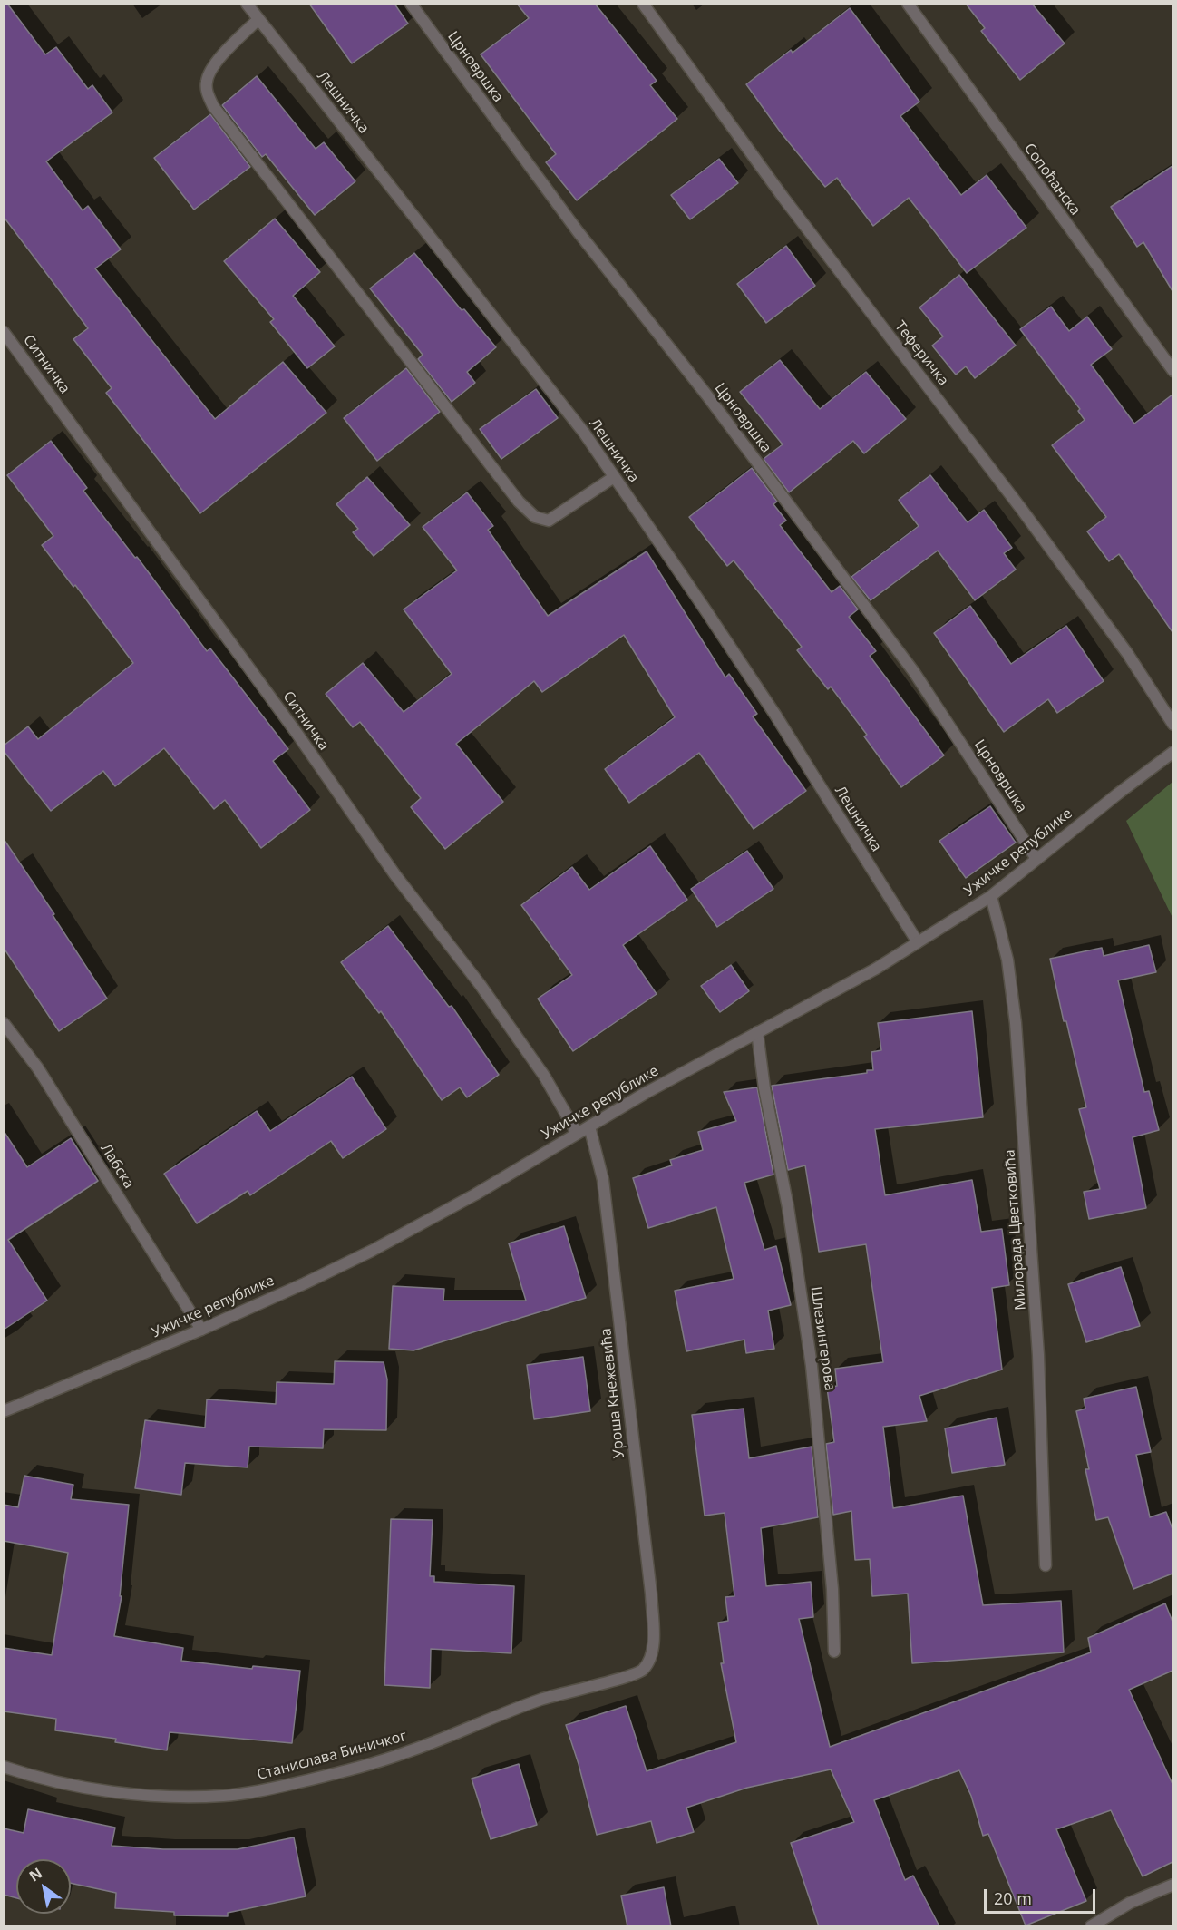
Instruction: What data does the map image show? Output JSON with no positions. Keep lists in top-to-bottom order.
{
  "streets": {
    "street": [
      "Црновршка",
      "Лешничка",
      "Сопоћанска",
      "Теферичка",
      "Ситничка",
      "Ужичке републике",
      "Лабска",
      "Милорада Цветковића",
      "Шлезингерова",
      "Уроша Кнежевића",
      "Станислава Биничког"
    ]
  },
  "crossings": [
    ["Црновршка", "Ужичке републике"],
    ["Лешничка", "Ужичке републике"],
    ["Ситничка", "Ужичке републике"],
    ["Ужичке републике", "Лабска"],
    ["Ужичке републике", "Милорада Цветковића"],
    ["Ужичке републике", "Шлезингерова"],
    ["Ужичке републике", "Уроша Кнежевића"],
    ["Уроша Кнежевића", "Станислава Биничког"]
  ],
  "scale_bar": "20 m",
  "north": "top left"
}
